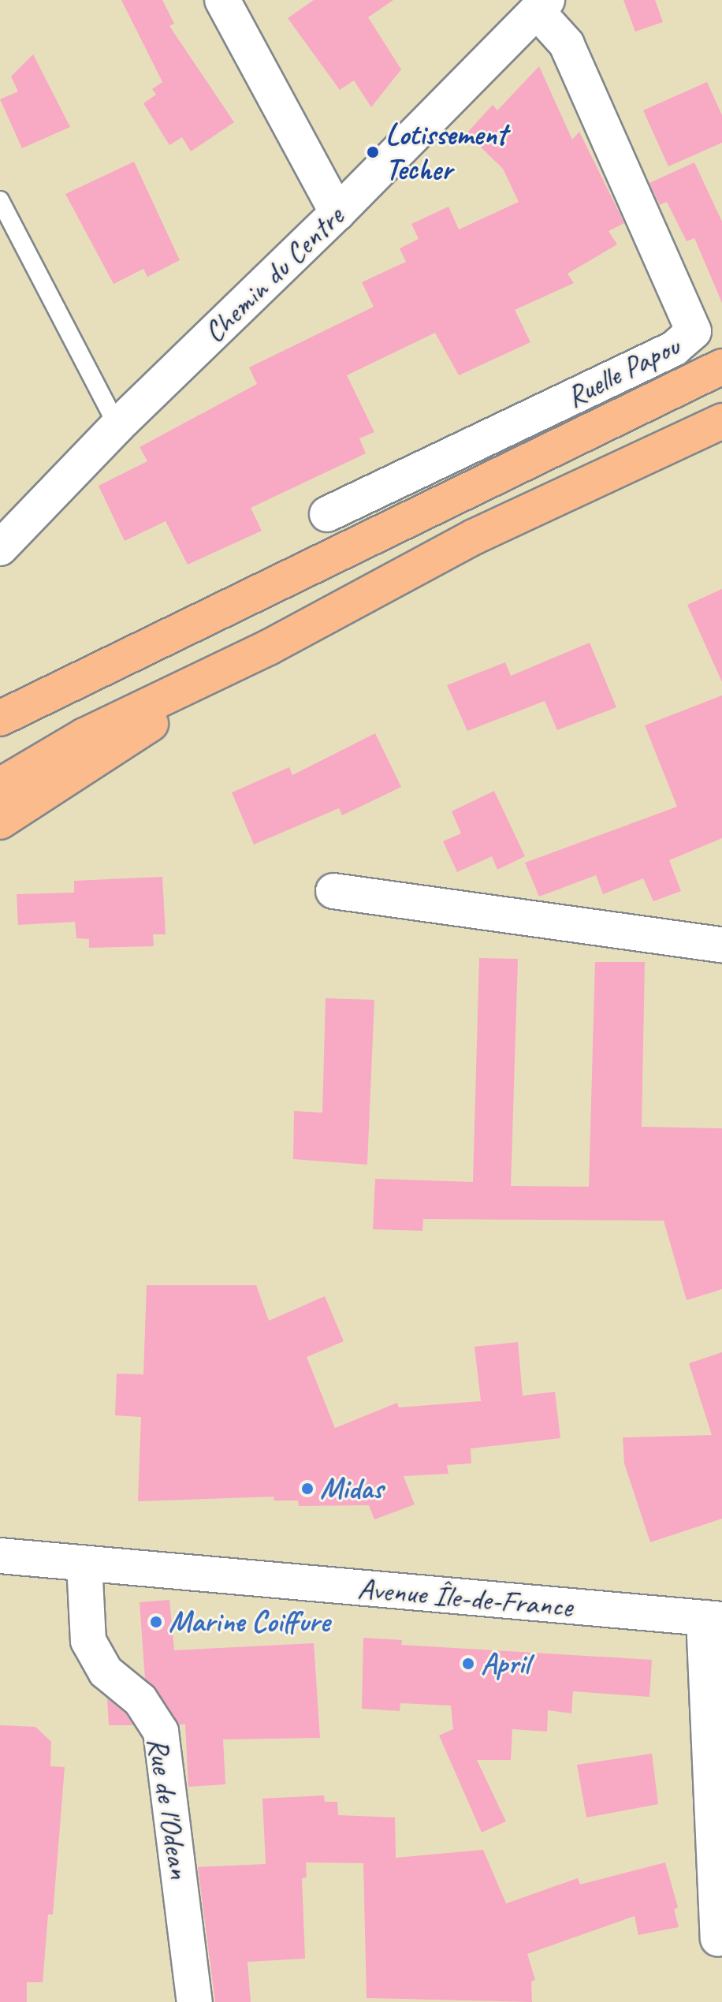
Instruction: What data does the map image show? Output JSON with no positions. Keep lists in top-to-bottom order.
{
  "streets": {
    "street": [
      "Chemin du Centre",
      "Ruelle Papou",
      "Avenue Île-de-France",
      "Rue de l'Odean"
    ]
  },
  "crossings": [
    ["Chemin du Centre", "Ruelle Papou"],
    ["Avenue Île-de-France", "Rue de l'Odean"]
  ],
  "places": [
    "Lotissement Techer",
    "Midas",
    "Marine Coiffure",
    "April"
  ]
}
